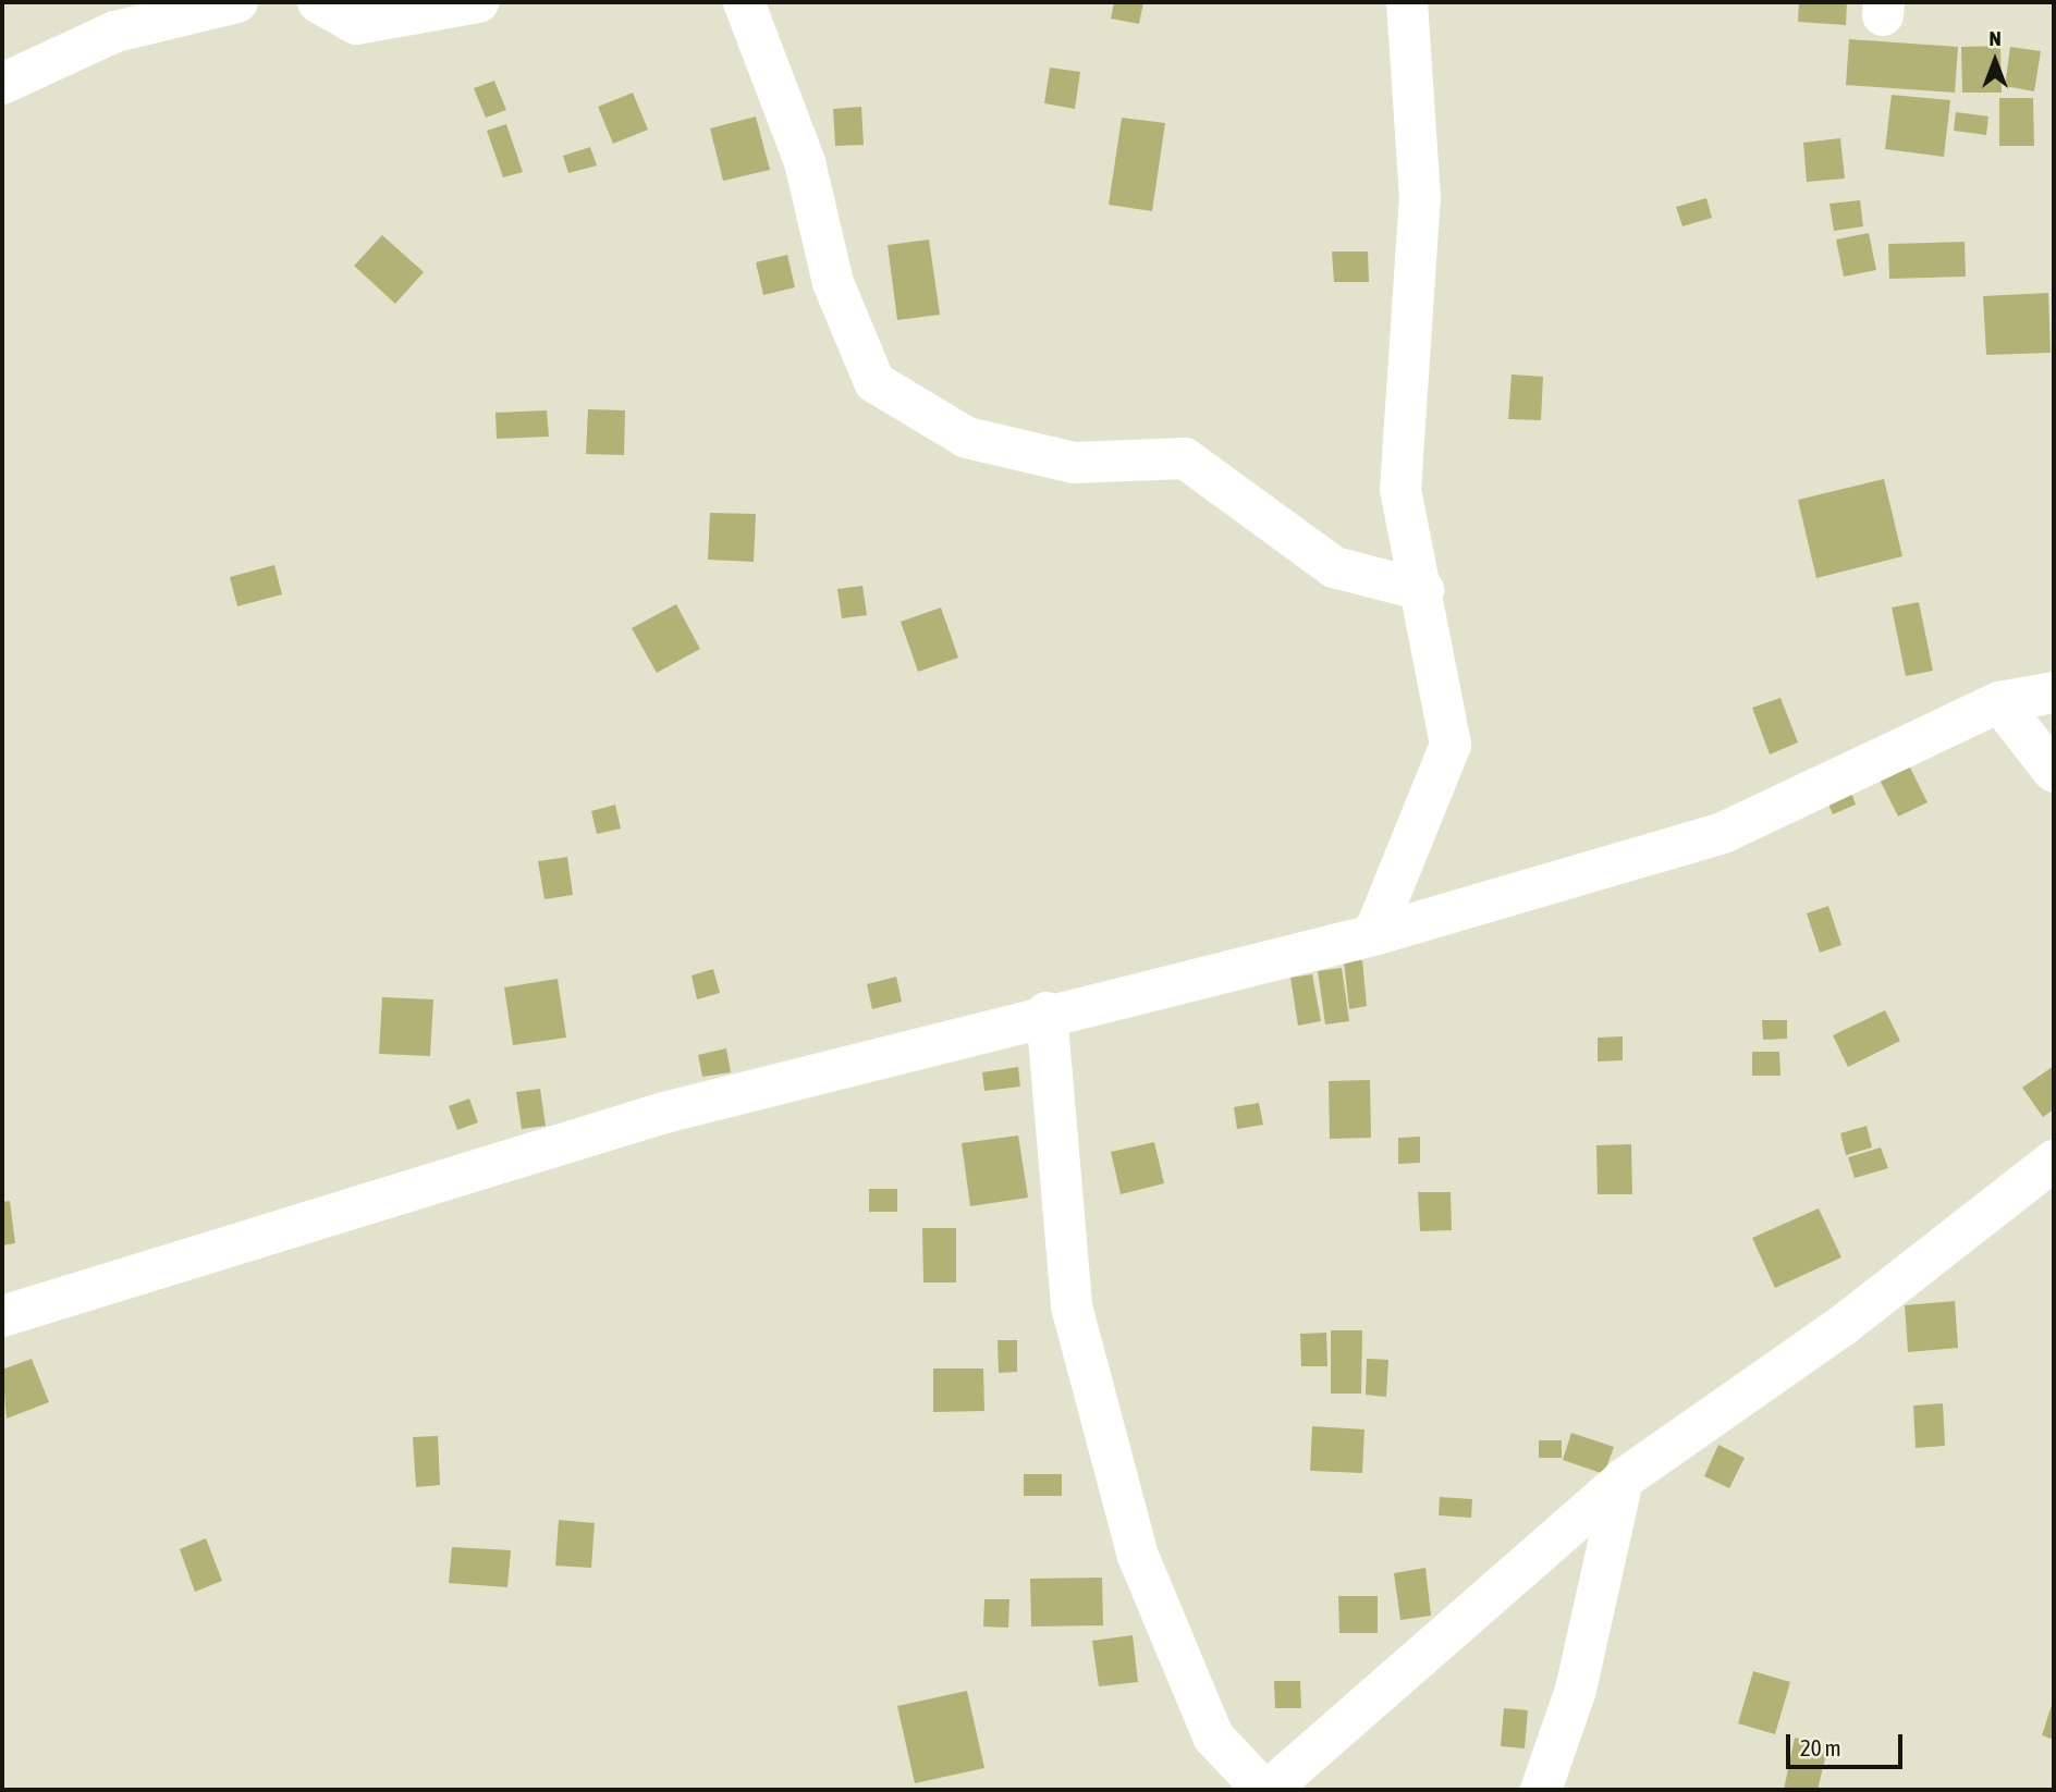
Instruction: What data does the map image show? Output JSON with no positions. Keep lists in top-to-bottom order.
{
  "scale_bar": "20 m",
  "north": "top"
}
